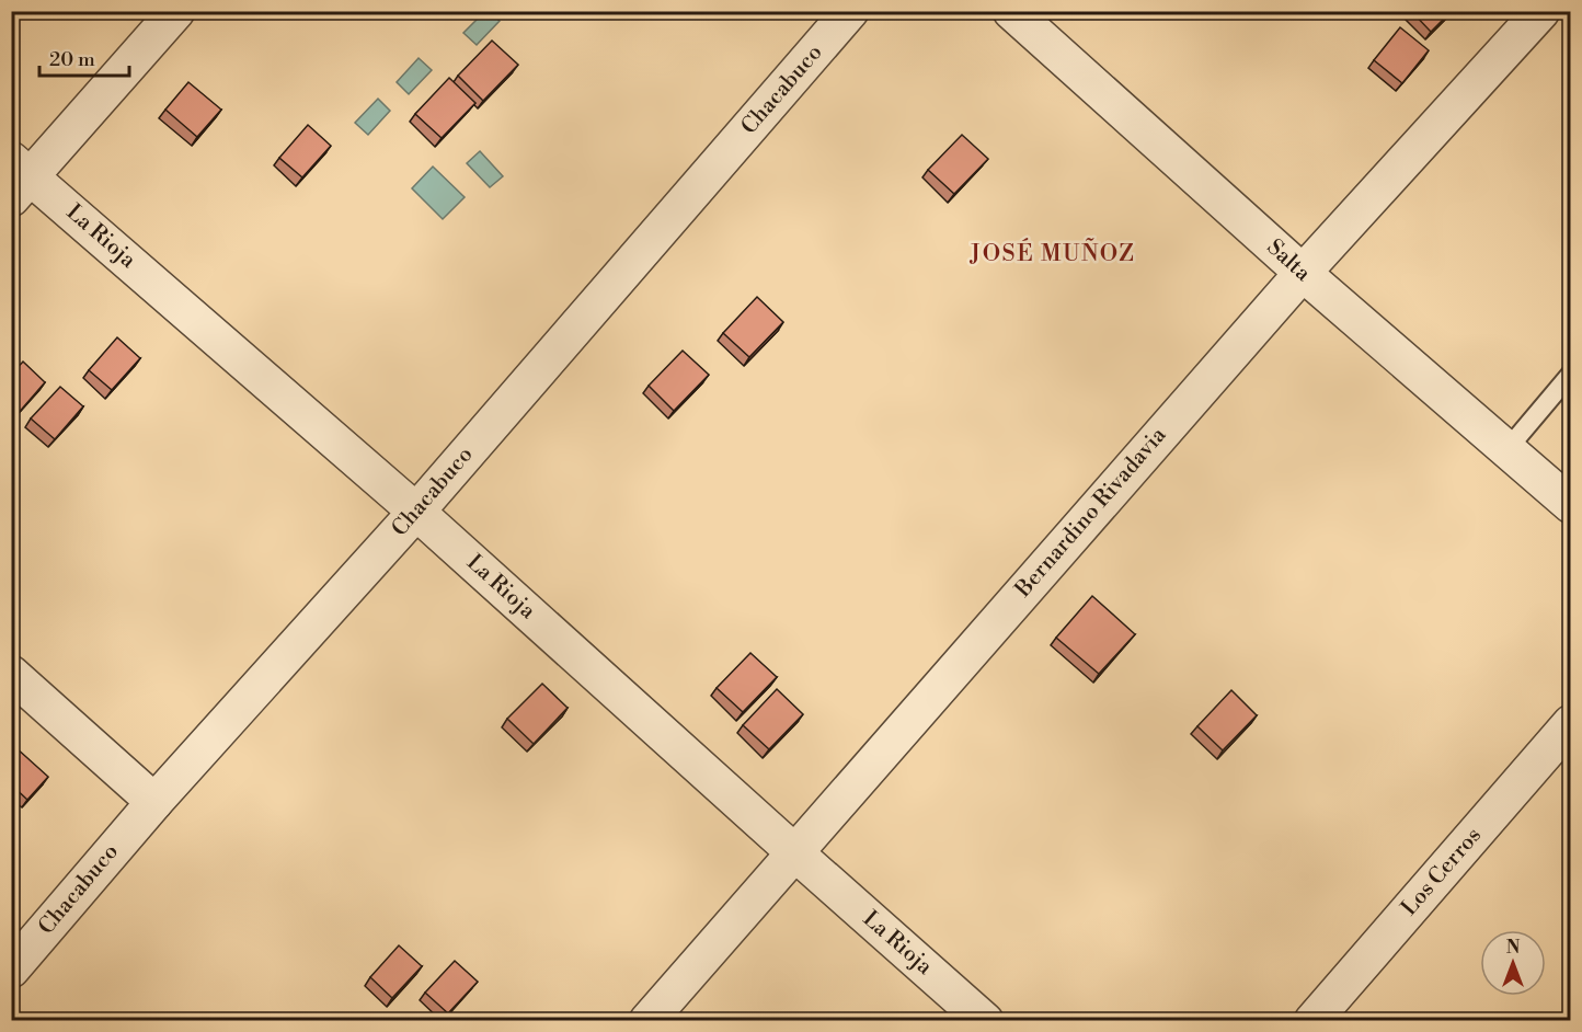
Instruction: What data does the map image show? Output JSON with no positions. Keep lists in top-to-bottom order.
{
  "streets": {
    "street": [
      "Chacabuco",
      "La Rioja",
      "Salta",
      "Bernardino Rivadavia",
      "Los Cerros"
    ]
  },
  "crossings": [
    ["Chacabuco", "La Rioja"],
    ["La Rioja", "Bernardino Rivadavia"],
    ["Salta", "Bernardino Rivadavia"]
  ],
  "districts": ["JOSÉ MUÑOZ"],
  "scale_bar": "20 m",
  "north": "top"
}
